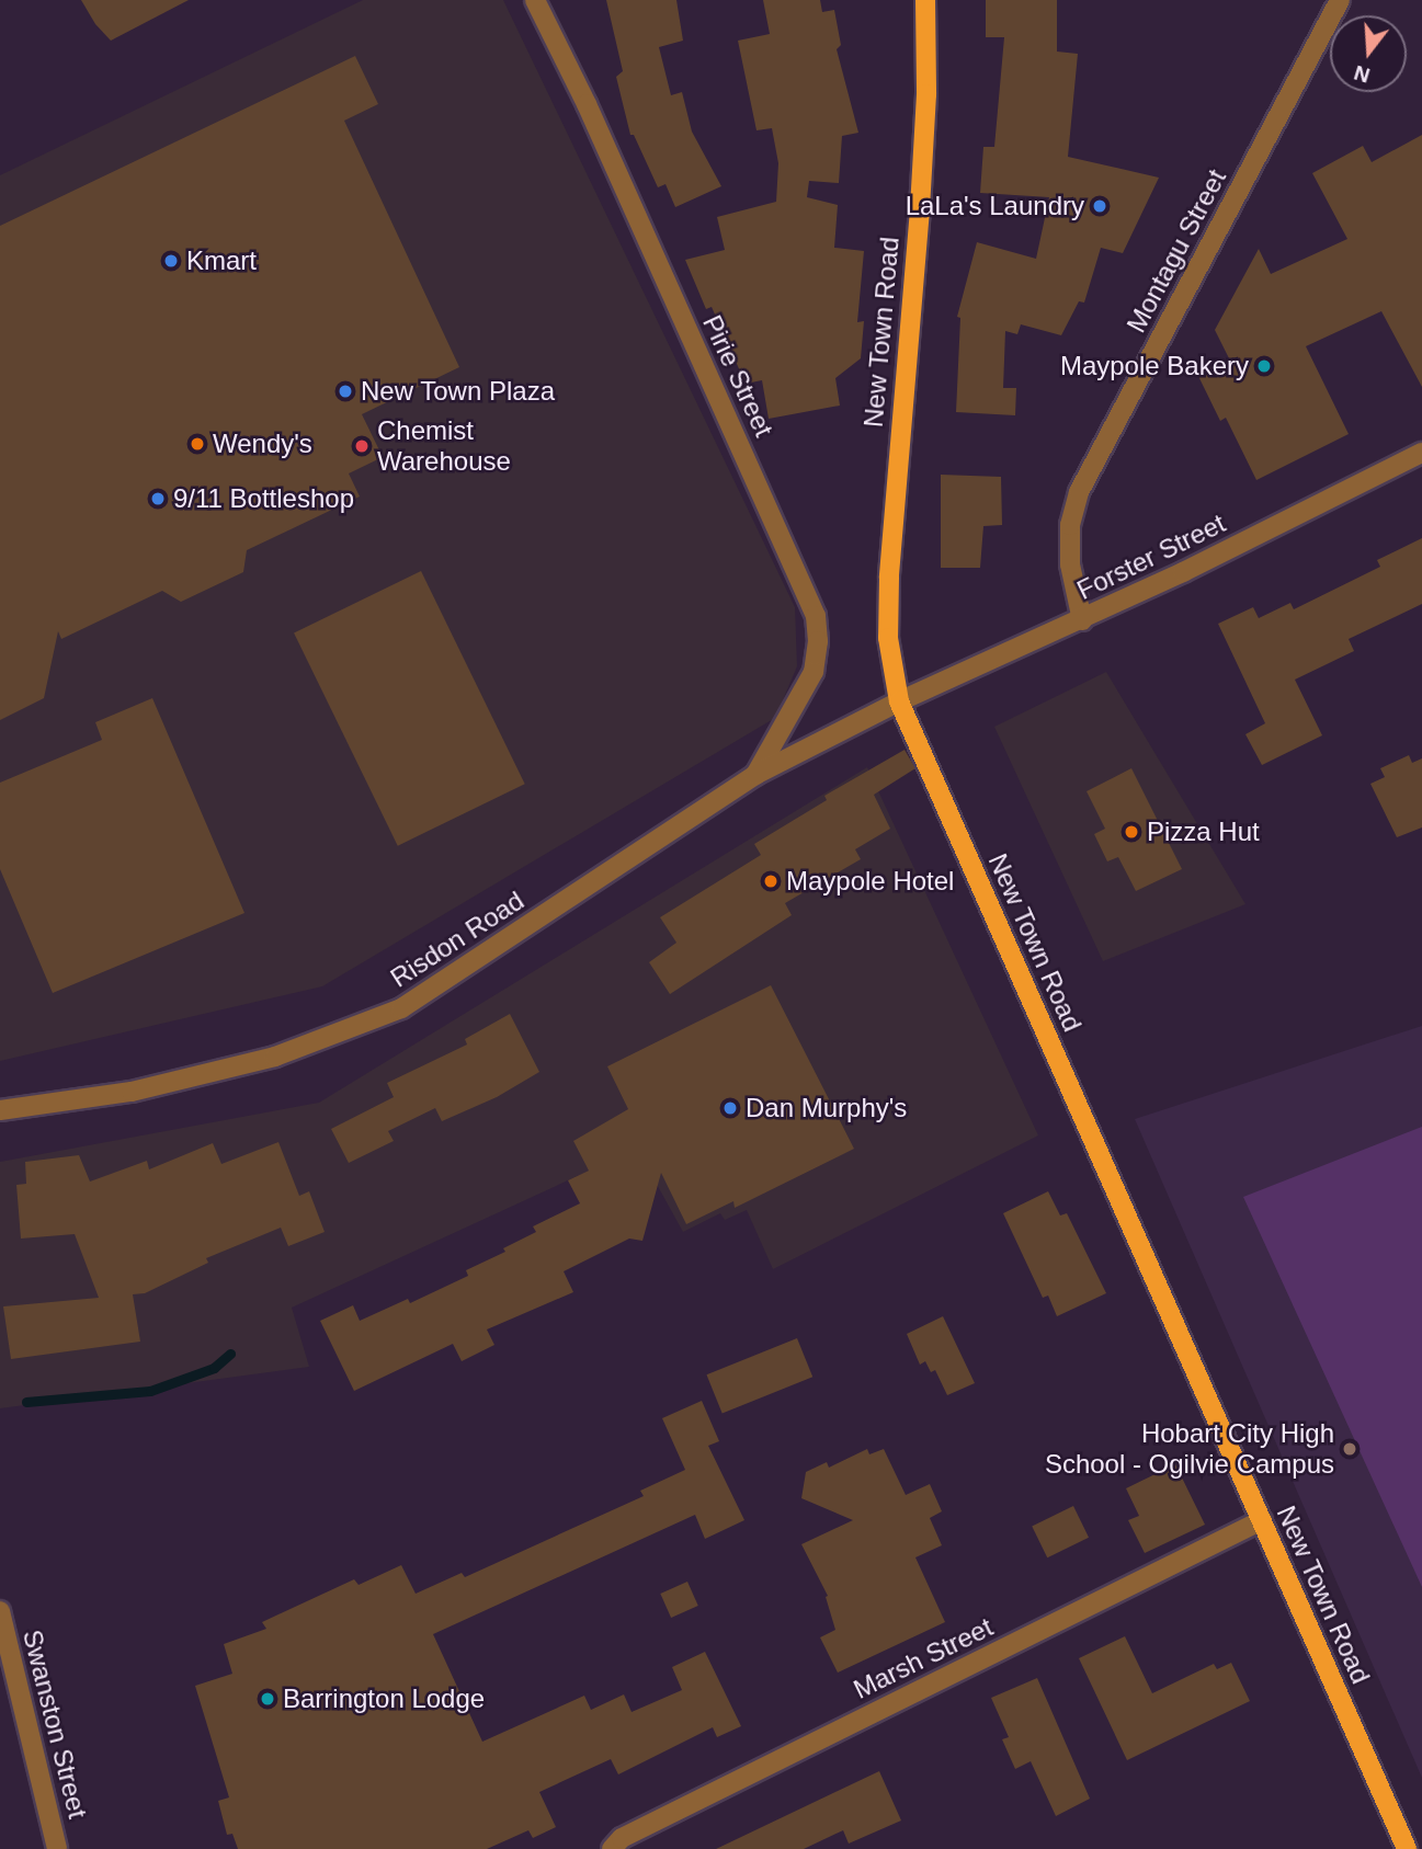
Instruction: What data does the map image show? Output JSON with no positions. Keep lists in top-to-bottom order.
{
  "streets": {
    "main road": ["New Town Road"],
    "street": [
      "Montagu Street",
      "Pirie Street",
      "Forster Street",
      "Risdon Road",
      "Marsh Street",
      "Swanston Street"
    ]
  },
  "crossings": [
    ["Montagu Street", "Forster Street"],
    ["New Town Road", "Forster Street"],
    ["New Town Road", "Risdon Road"],
    ["New Town Road", "Marsh Street"],
    ["Pirie Street", "Risdon Road"],
    ["Forster Street", "Risdon Road"]
  ],
  "places": [
    "LaLa's Laundry",
    "Kmart",
    "Maypole Bakery",
    "New Town Plaza",
    "Wendy's",
    "Chemist Warehouse",
    "9/11 Bottleshop",
    "Pizza Hut",
    "Maypole Hotel",
    "Dan Murphy's",
    "Hobart City High School - Ogilvie Campus",
    "Barrington Lodge"
  ],
  "north": "bottom"
}
